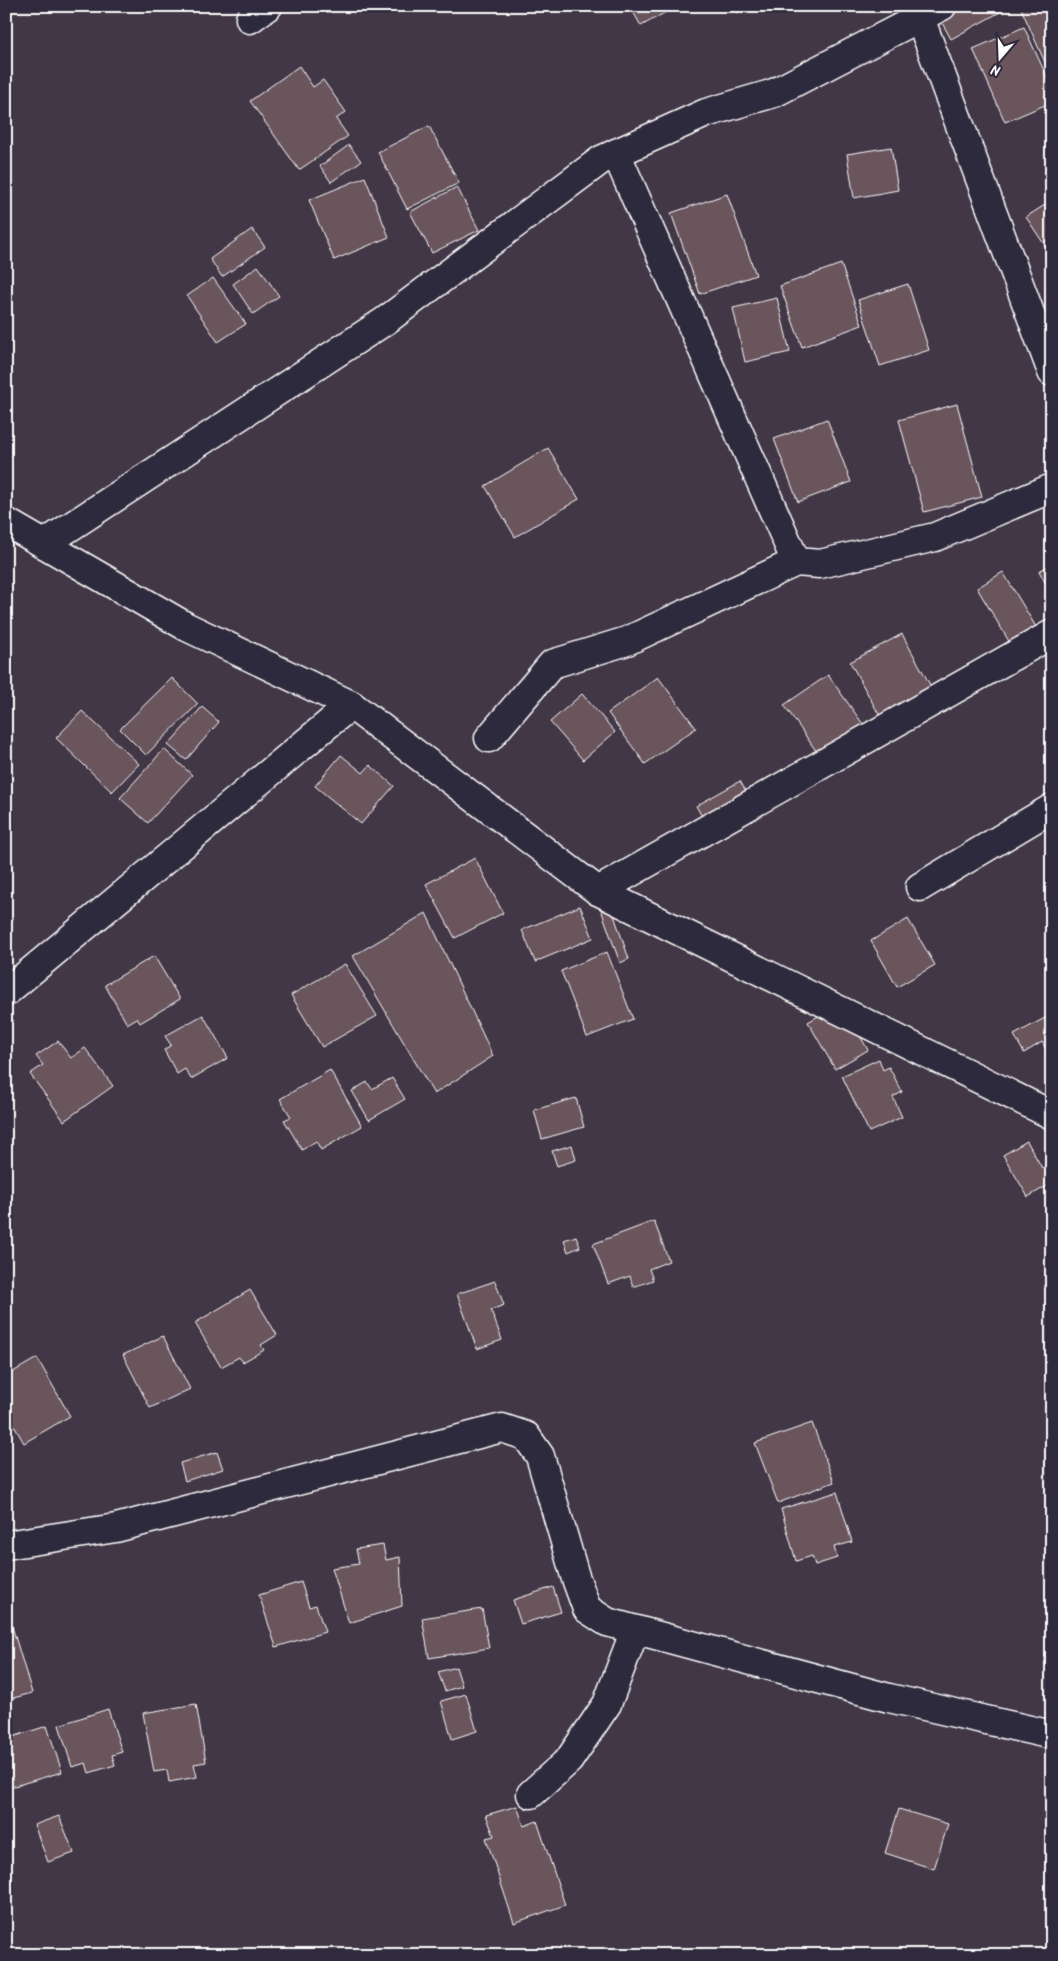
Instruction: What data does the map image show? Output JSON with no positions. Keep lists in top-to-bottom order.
{
  "north": "bottom"
}
